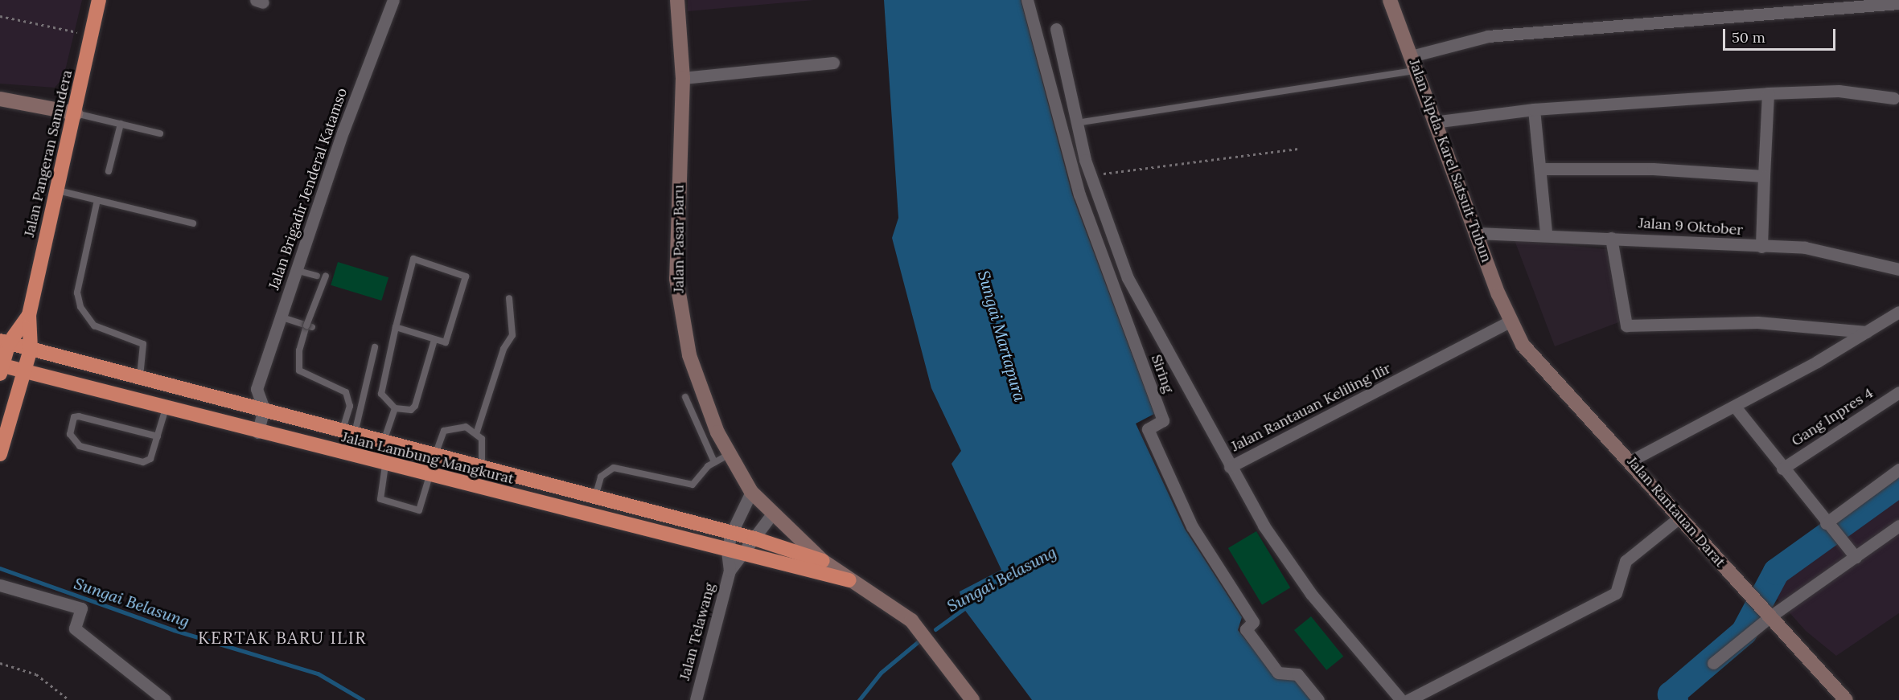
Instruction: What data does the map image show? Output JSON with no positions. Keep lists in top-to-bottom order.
{
  "streets": {
    "highway": ["Jalan Pangeran Samudera", "Jalan Lambung Mangkurat"],
    "main road": ["Jalan Aipda. Karel Satsuit Tubun", "Jalan Pasar Baru", "Jalan Rantauan Darat"],
    "street": [
      "Jalan Brigadir Jenderal Katamso",
      "Jalan 9 Oktober",
      "Siring",
      "Jalan Rantauan Keliling Ilir",
      "Gang Inpres 4",
      "Jalan Telawang"
    ]
  },
  "crossings": [
    ["Jalan Pangeran Samudera", "Jalan Lambung Mangkurat"],
    ["Jalan Aipda. Karel Satsuit Tubun", "Jalan 9 Oktober"],
    ["Jalan Aipda. Karel Satsuit Tubun", "Jalan Rantauan Keliling Ilir"],
    ["Jalan Aipda. Karel Satsuit Tubun", "Jalan Rantauan Darat"],
    ["Jalan Pasar Baru", "Jalan Lambung Mangkurat"],
    ["Jalan Pasar Baru", "Jalan Telawang"],
    ["Jalan Rantauan Keliling Ilir", "Jalan Rantauan Darat"],
    ["Jalan Lambung Mangkurat", "Jalan Telawang"]
  ],
  "districts": ["KERTAK BARU ILIR"],
  "water": ["Sungai Martapura", "Sungai Belasung"],
  "scale_bar": "50 m"
}
